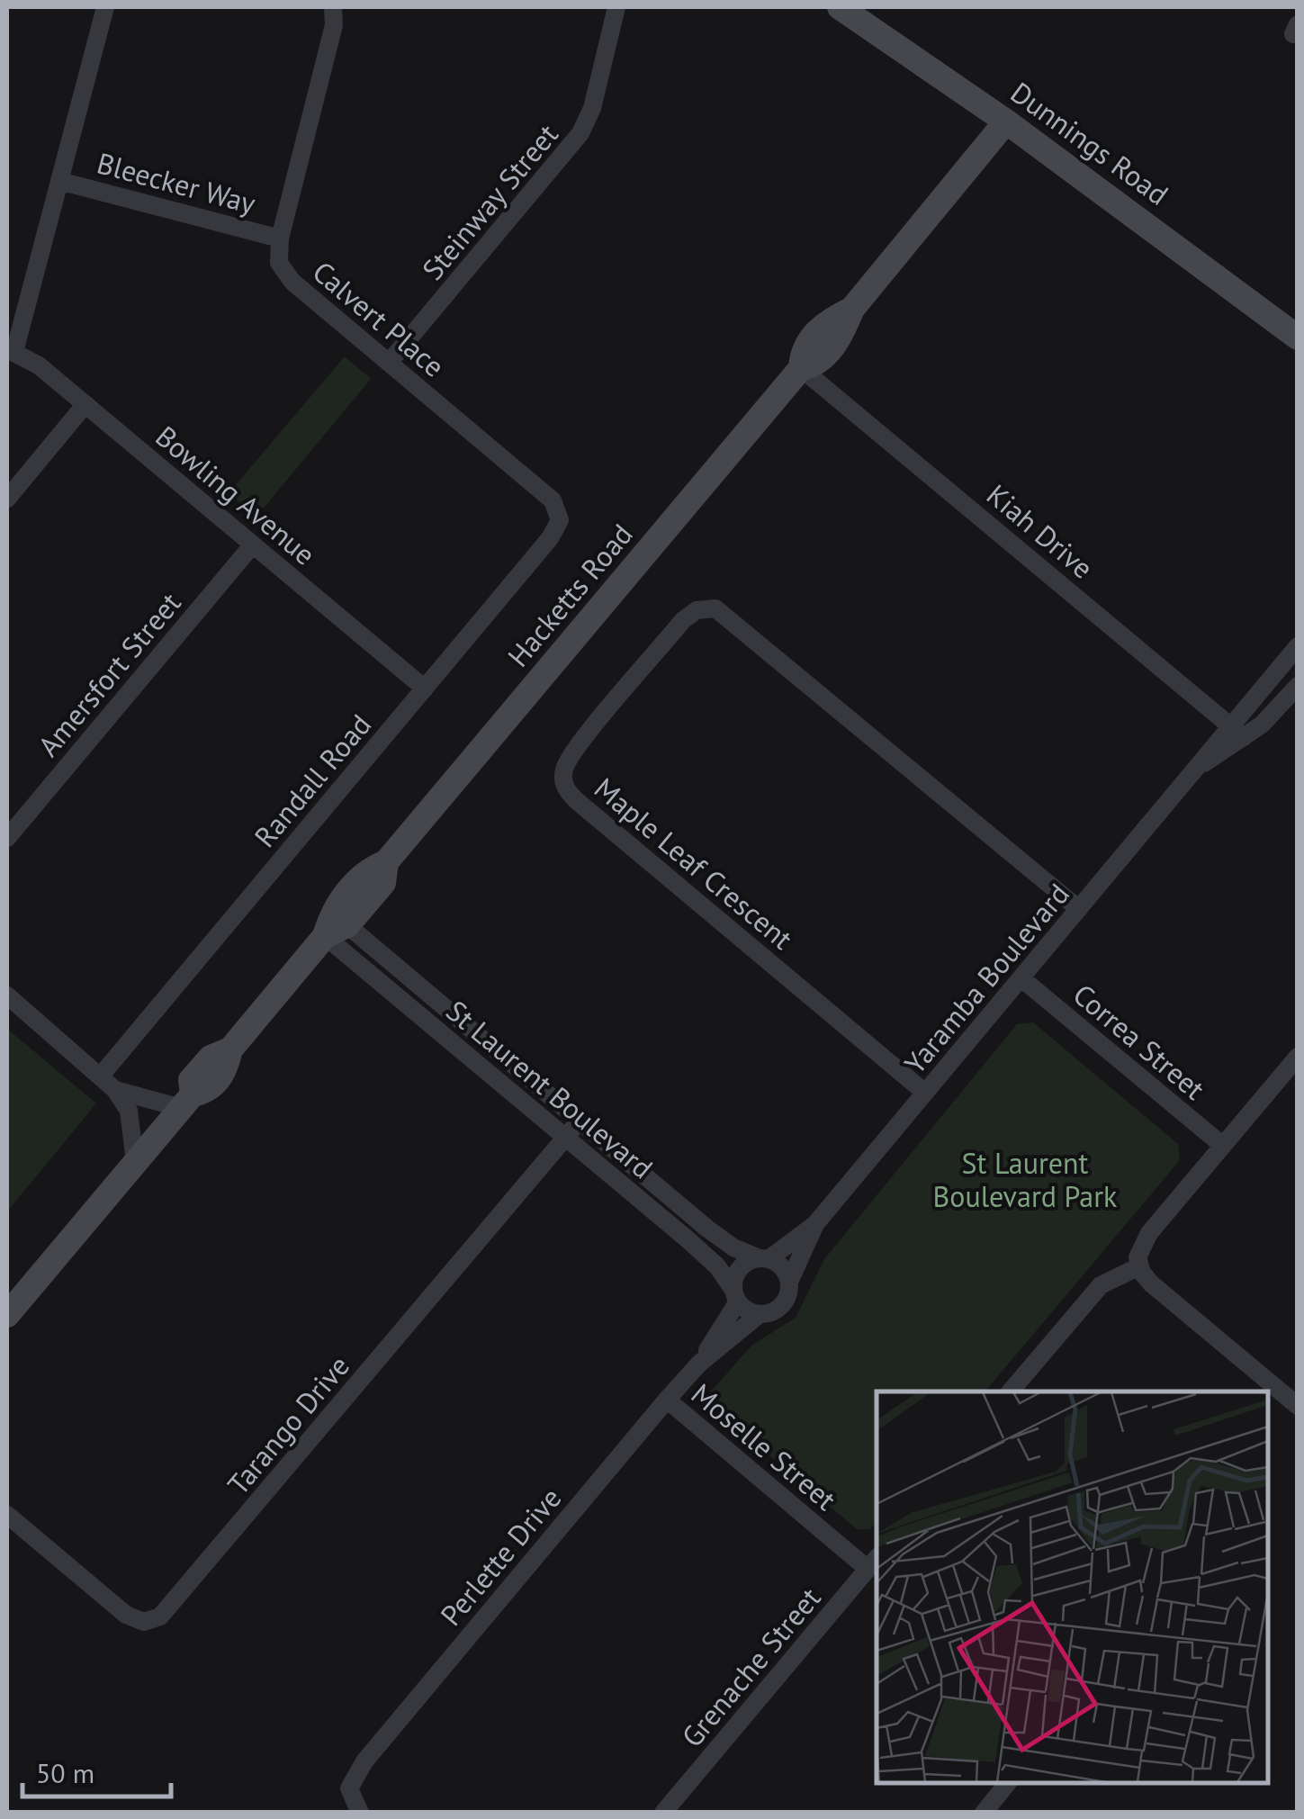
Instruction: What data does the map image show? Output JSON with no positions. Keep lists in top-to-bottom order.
{
  "streets": {
    "street": [
      "Dunnings Road",
      "Bleecker Way",
      "Steinway Street",
      "Calvert Place",
      "Bowling Avenue",
      "Kiah Drive",
      "Hacketts Road",
      "Amersfort Street",
      "Randall Road",
      "Maple Leaf Crescent",
      "Yaramba Boulevard",
      "Correa Street",
      "St Laurent Boulevard",
      "Tarango Drive",
      "Moselle Street",
      "Perlette Drive",
      "Grenache Street"
    ]
  },
  "crossings": [
    ["Dunnings Road", "Hacketts Road"],
    ["Bleecker Way", "Calvert Place"],
    ["Steinway Street", "Calvert Place"],
    ["Calvert Place", "Randall Road"],
    ["Bowling Avenue", "Amersfort Street"],
    ["Bowling Avenue", "Randall Road"],
    ["Kiah Drive", "Hacketts Road"],
    ["Kiah Drive", "Yaramba Boulevard"],
    ["Hacketts Road", "St Laurent Boulevard"],
    ["Maple Leaf Crescent", "Yaramba Boulevard"],
    ["Yaramba Boulevard", "Correa Street"],
    ["Yaramba Boulevard", "St Laurent Boulevard"],
    ["Yaramba Boulevard", "Perlette Drive"],
    ["St Laurent Boulevard", "Tarango Drive"],
    ["St Laurent Boulevard", "Perlette Drive"],
    ["Moselle Street", "Perlette Drive"],
    ["Moselle Street", "Grenache Street"]
  ],
  "parks": ["St Laurent Boulevard Park"],
  "scale_bar": "50 m"
}
